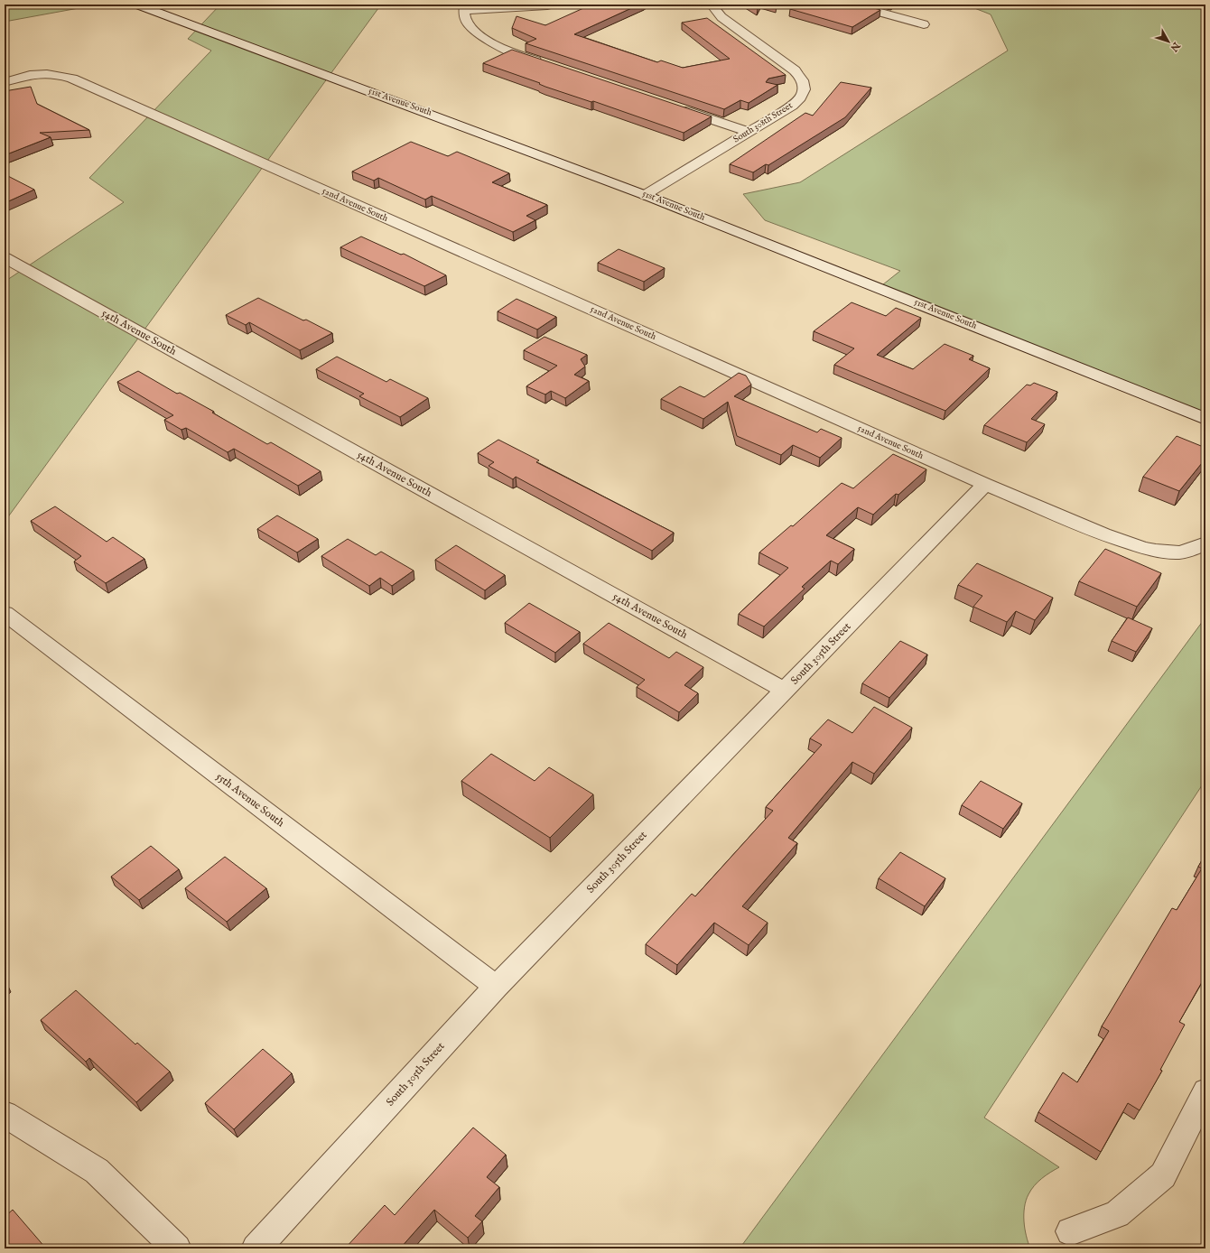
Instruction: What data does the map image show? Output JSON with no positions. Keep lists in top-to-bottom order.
{
  "streets": {
    "street": [
      "51st Avenue South",
      "South 308th Street",
      "52nd Avenue South",
      "54th Avenue South",
      "South 305th Street",
      "55th Avenue South"
    ]
  },
  "crossings": [
    ["51st Avenue South", "South 308th Street"],
    ["52nd Avenue South", "South 305th Street"],
    ["54th Avenue South", "South 305th Street"],
    ["South 305th Street", "55th Avenue South"]
  ],
  "north": "bottom right"
}
